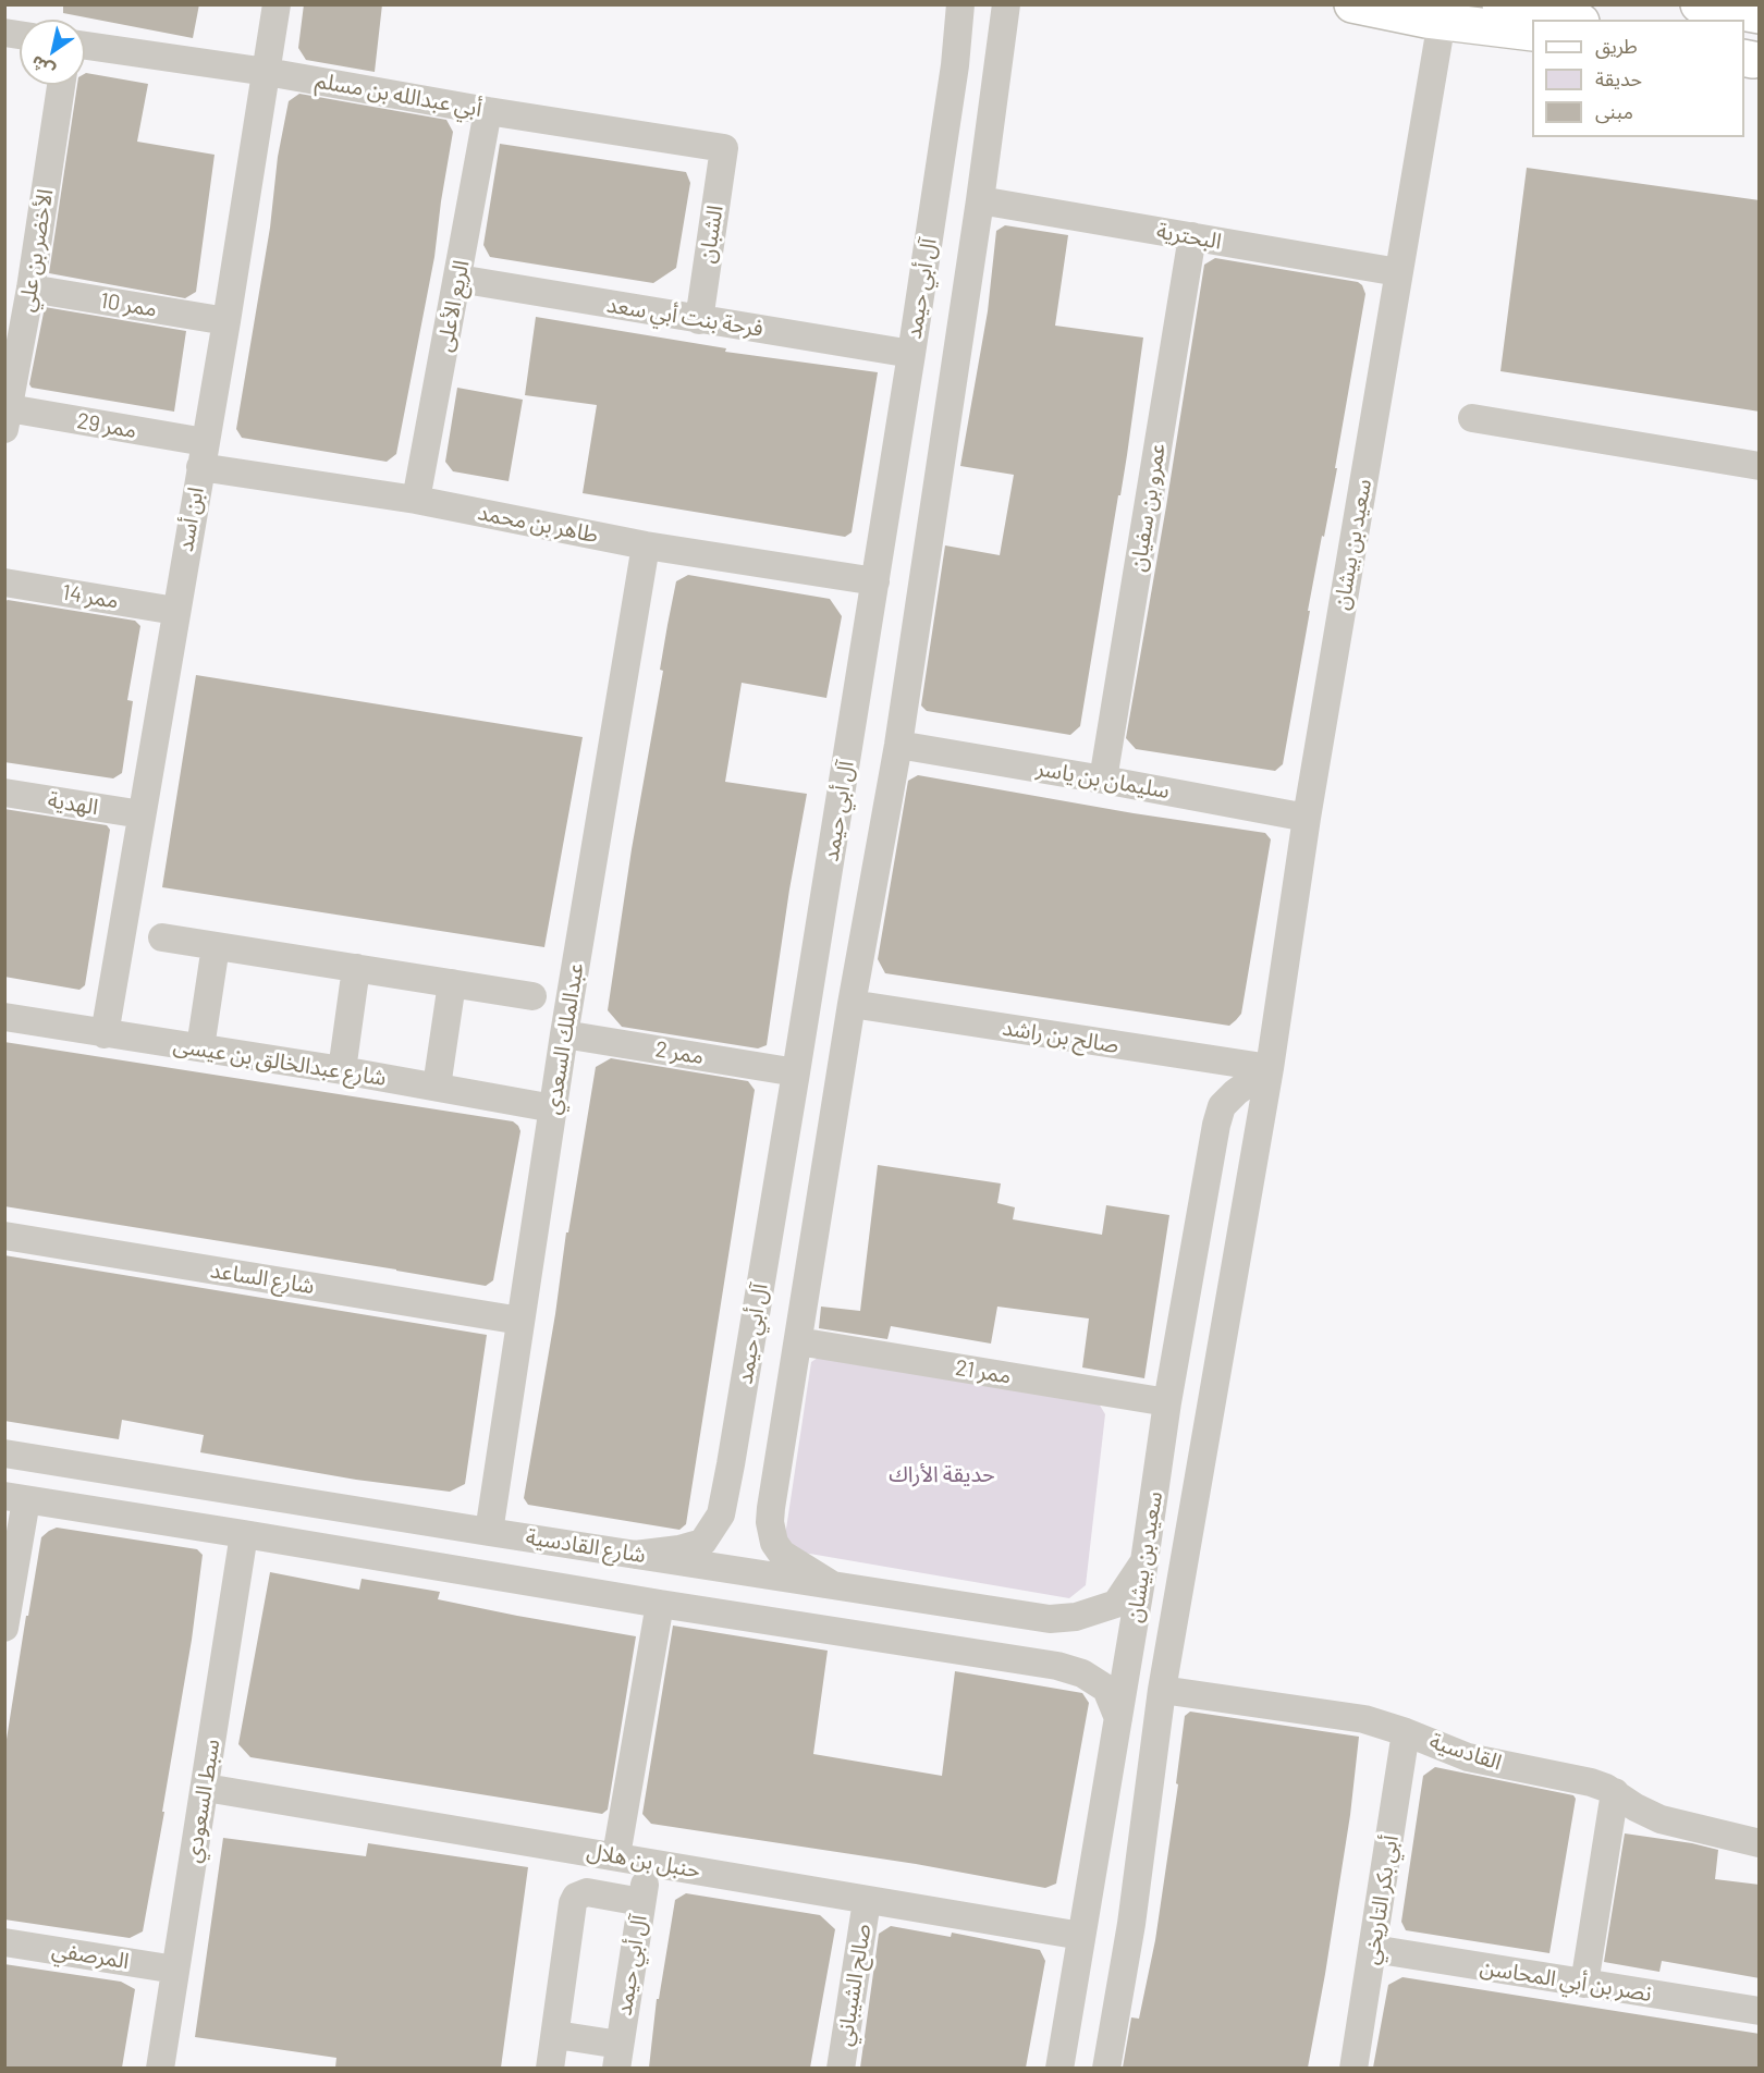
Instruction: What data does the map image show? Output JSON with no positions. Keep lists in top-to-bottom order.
{
  "streets": {
    "street": [
      "أبي عبدالله بن مسلم",
      "الشبان",
      "البحترية",
      "الأخضر بن علي",
      "آل أبي حيمد",
      "ممر 10",
      "الريع الأعلى",
      "فرحة بنت أبي سعد",
      "ممر 29",
      "عمرو بن سفيان",
      "ابن أسد",
      "طاهر بن محمد",
      "سعيد بن بيشان",
      "ممر 14",
      "سليمان بن ياسر",
      "الهدية",
      "صالح بن راشد",
      "عبدالملك السعدي",
      "ممر 2",
      "شارع عبدالخالق بن عيسى",
      "شارع الساعد",
      "ممر 21",
      "شارع القادسية",
      "القادسية",
      "سبط السعودي",
      "حنبل بن هلال",
      "أبي بكر التاريخي",
      "المرصفي",
      "نصر بن أبي المحاسن",
      "صالح الشيباني"
    ]
  },
  "crossings": [
    ["أبي عبدالله بن مسلم", "الشبان"],
    ["أبي عبدالله بن مسلم", "الريع الأعلى"],
    ["أبي عبدالله بن مسلم", "ابن أسد"],
    ["الشبان", "فرحة بنت أبي سعد"],
    ["البحترية", "آل أبي حيمد"],
    ["البحترية", "عمرو بن سفيان"],
    ["البحترية", "سعيد بن بيشان"],
    ["الأخضر بن علي", "ممر 10"],
    ["الأخضر بن علي", "ممر 29"],
    ["آل أبي حيمد", "فرحة بنت أبي سعد"],
    ["آل أبي حيمد", "طاهر بن محمد"],
    ["آل أبي حيمد", "سليمان بن ياسر"],
    ["آل أبي حيمد", "صالح بن راشد"],
    ["آل أبي حيمد", "ممر 2"],
    ["آل أبي حيمد", "ممر 21"],
    ["آل أبي حيمد", "شارع القادسية"],
    ["آل أبي حيمد", "حنبل بن هلال"],
    ["ممر 10", "ابن أسد"],
    ["الريع الأعلى", "فرحة بنت أبي سعد"],
    ["الريع الأعلى", "طاهر بن محمد"],
    ["ممر 29", "ابن أسد"],
    ["ممر 29", "طاهر بن محمد"],
    ["عمرو بن سفيان", "سليمان بن ياسر"],
    ["ابن أسد", "طاهر بن محمد"],
    ["ابن أسد", "ممر 14"],
    ["ابن أسد", "الهدية"],
    ["ابن أسد", "شارع عبدالخالق بن عيسى"],
    ["طاهر بن محمد", "عبدالملك السعدي"],
    ["سعيد بن بيشان", "سليمان بن ياسر"],
    ["سعيد بن بيشان", "صالح بن راشد"],
    ["سعيد بن بيشان", "ممر 21"],
    ["سعيد بن بيشان", "شارع القادسية"],
    ["سعيد بن بيشان", "القادسية"],
    ["سعيد بن بيشان", "حنبل بن هلال"],
    ["عبدالملك السعدي", "ممر 2"],
    ["عبدالملك السعدي", "شارع عبدالخالق بن عيسى"],
    ["عبدالملك السعدي", "شارع الساعد"],
    ["عبدالملك السعدي", "شارع القادسية"],
    ["شارع القادسية", "سبط السعودي"],
    ["القادسية", "أبي بكر التاريخي"],
    ["سبط السعودي", "حنبل بن هلال"],
    ["سبط السعودي", "المرصفي"],
    ["حنبل بن هلال", "صالح الشيباني"],
    ["أبي بكر التاريخي", "نصر بن أبي المحاسن"]
  ],
  "parks": ["حديقة الأراك"],
  "legend": ["طريق", "حديقة", "مبنى"],
  "north": "bottom left"
}
